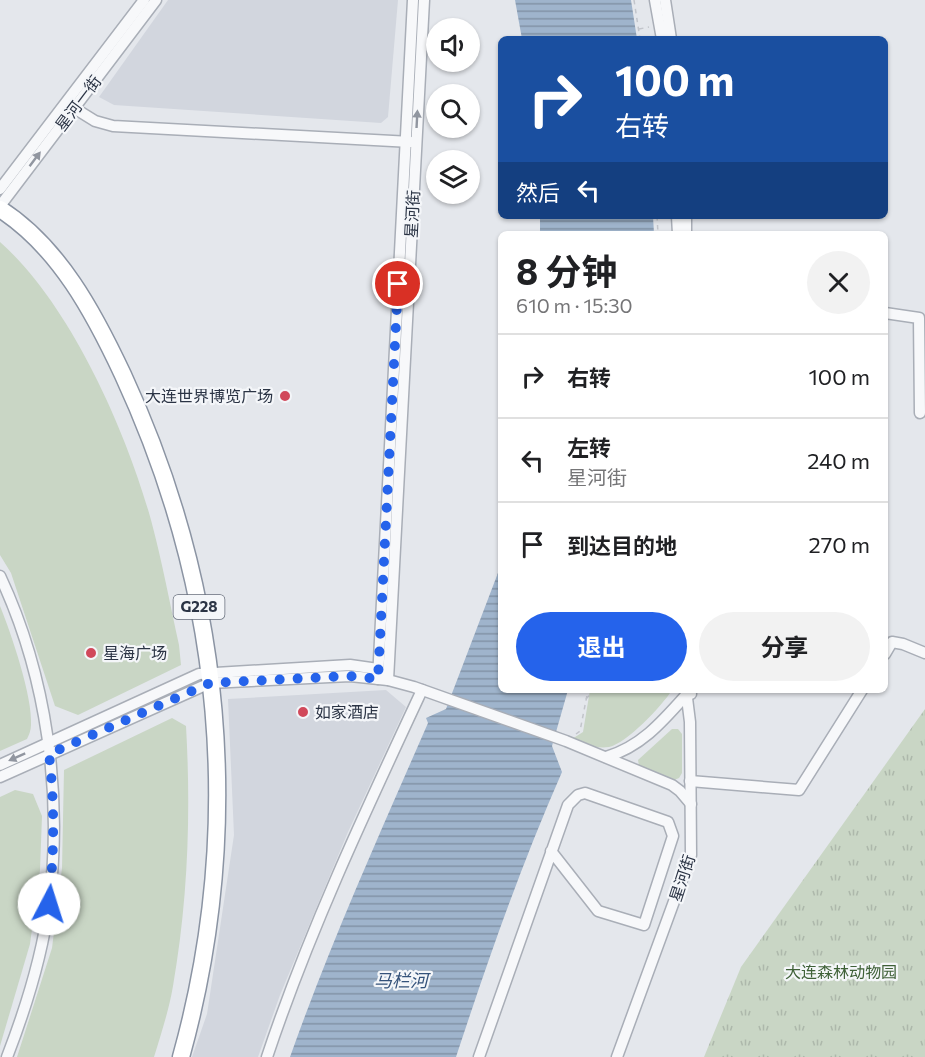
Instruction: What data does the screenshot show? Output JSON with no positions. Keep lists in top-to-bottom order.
{
  "streets": {
    "highway": ["G228"],
    "street": ["星河一街", "星河街"]
  },
  "crossings": [
    ["星河一街", "G228"]
  ],
  "water": ["马栏河"],
  "parks": ["大连森林动物园"],
  "places": ["大连世界博览广场", "星海广场", "如家酒店"],
  "page": {
    "turn": ["100 m", "右转"],
    "then": "然后",
    "heading": ["8 分钟", "610 m · 15:30"],
    "list": [
      {
        "name": "右转",
        "value": "100 m"
      },
      {
        "name": "左转",
        "note": "星河街",
        "value": "240 m"
      },
      {
        "name": "到达目的地",
        "value": "270 m"
      }
    ],
    "buttons": ["退出", "分享"]
  }
}
